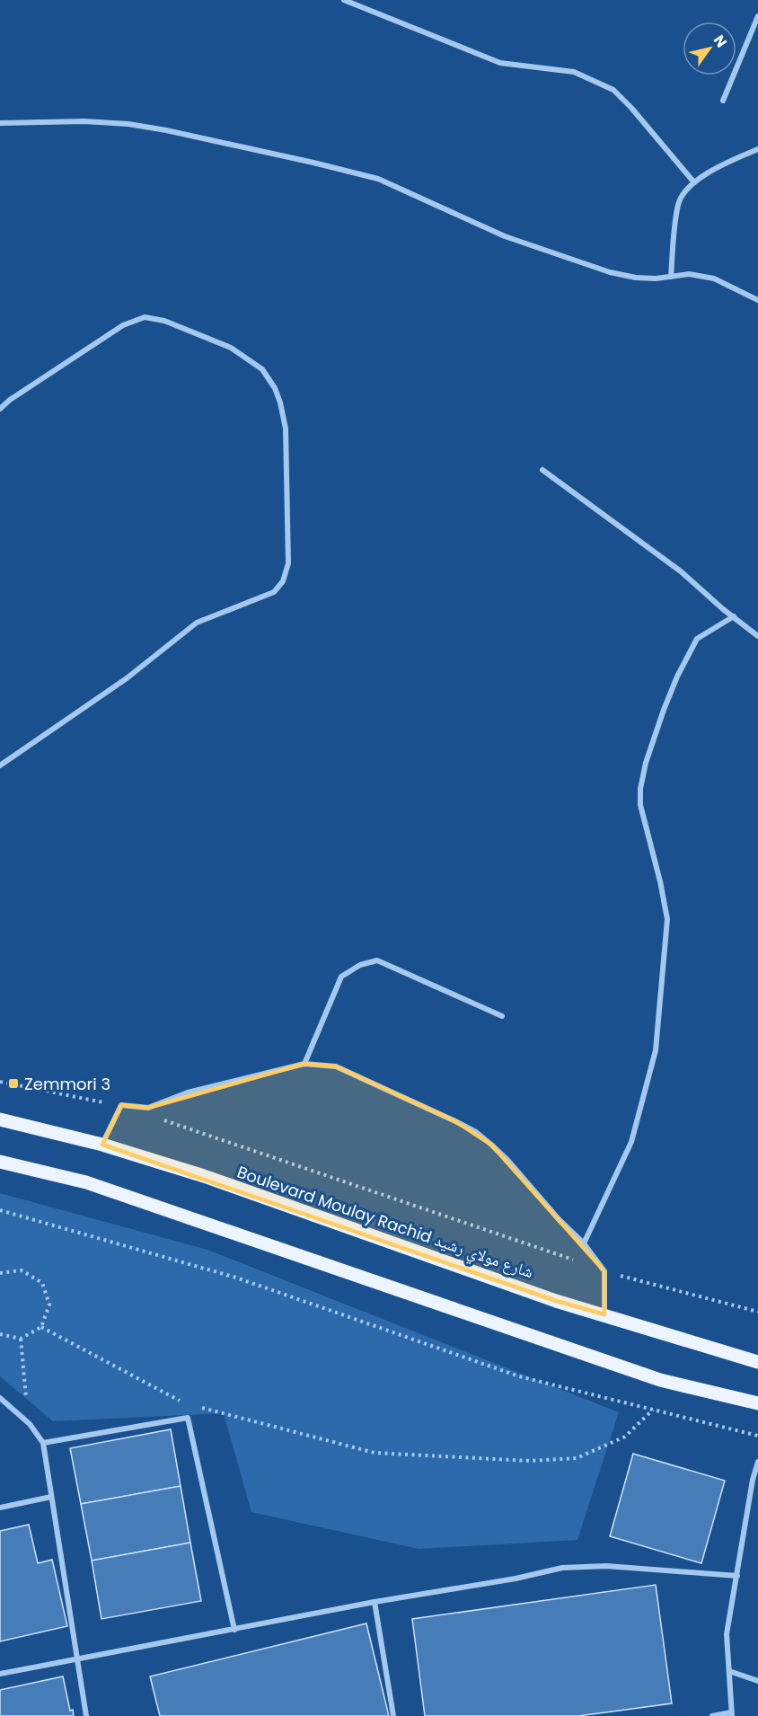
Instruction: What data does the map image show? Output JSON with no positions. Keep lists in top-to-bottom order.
{
  "streets": {
    "main road": ["Boulevard Moulay Rachid شارع مولاي رشيد"]
  },
  "places": {
    "transit": ["Zemmori 3"]
  },
  "north": "top right"
}
